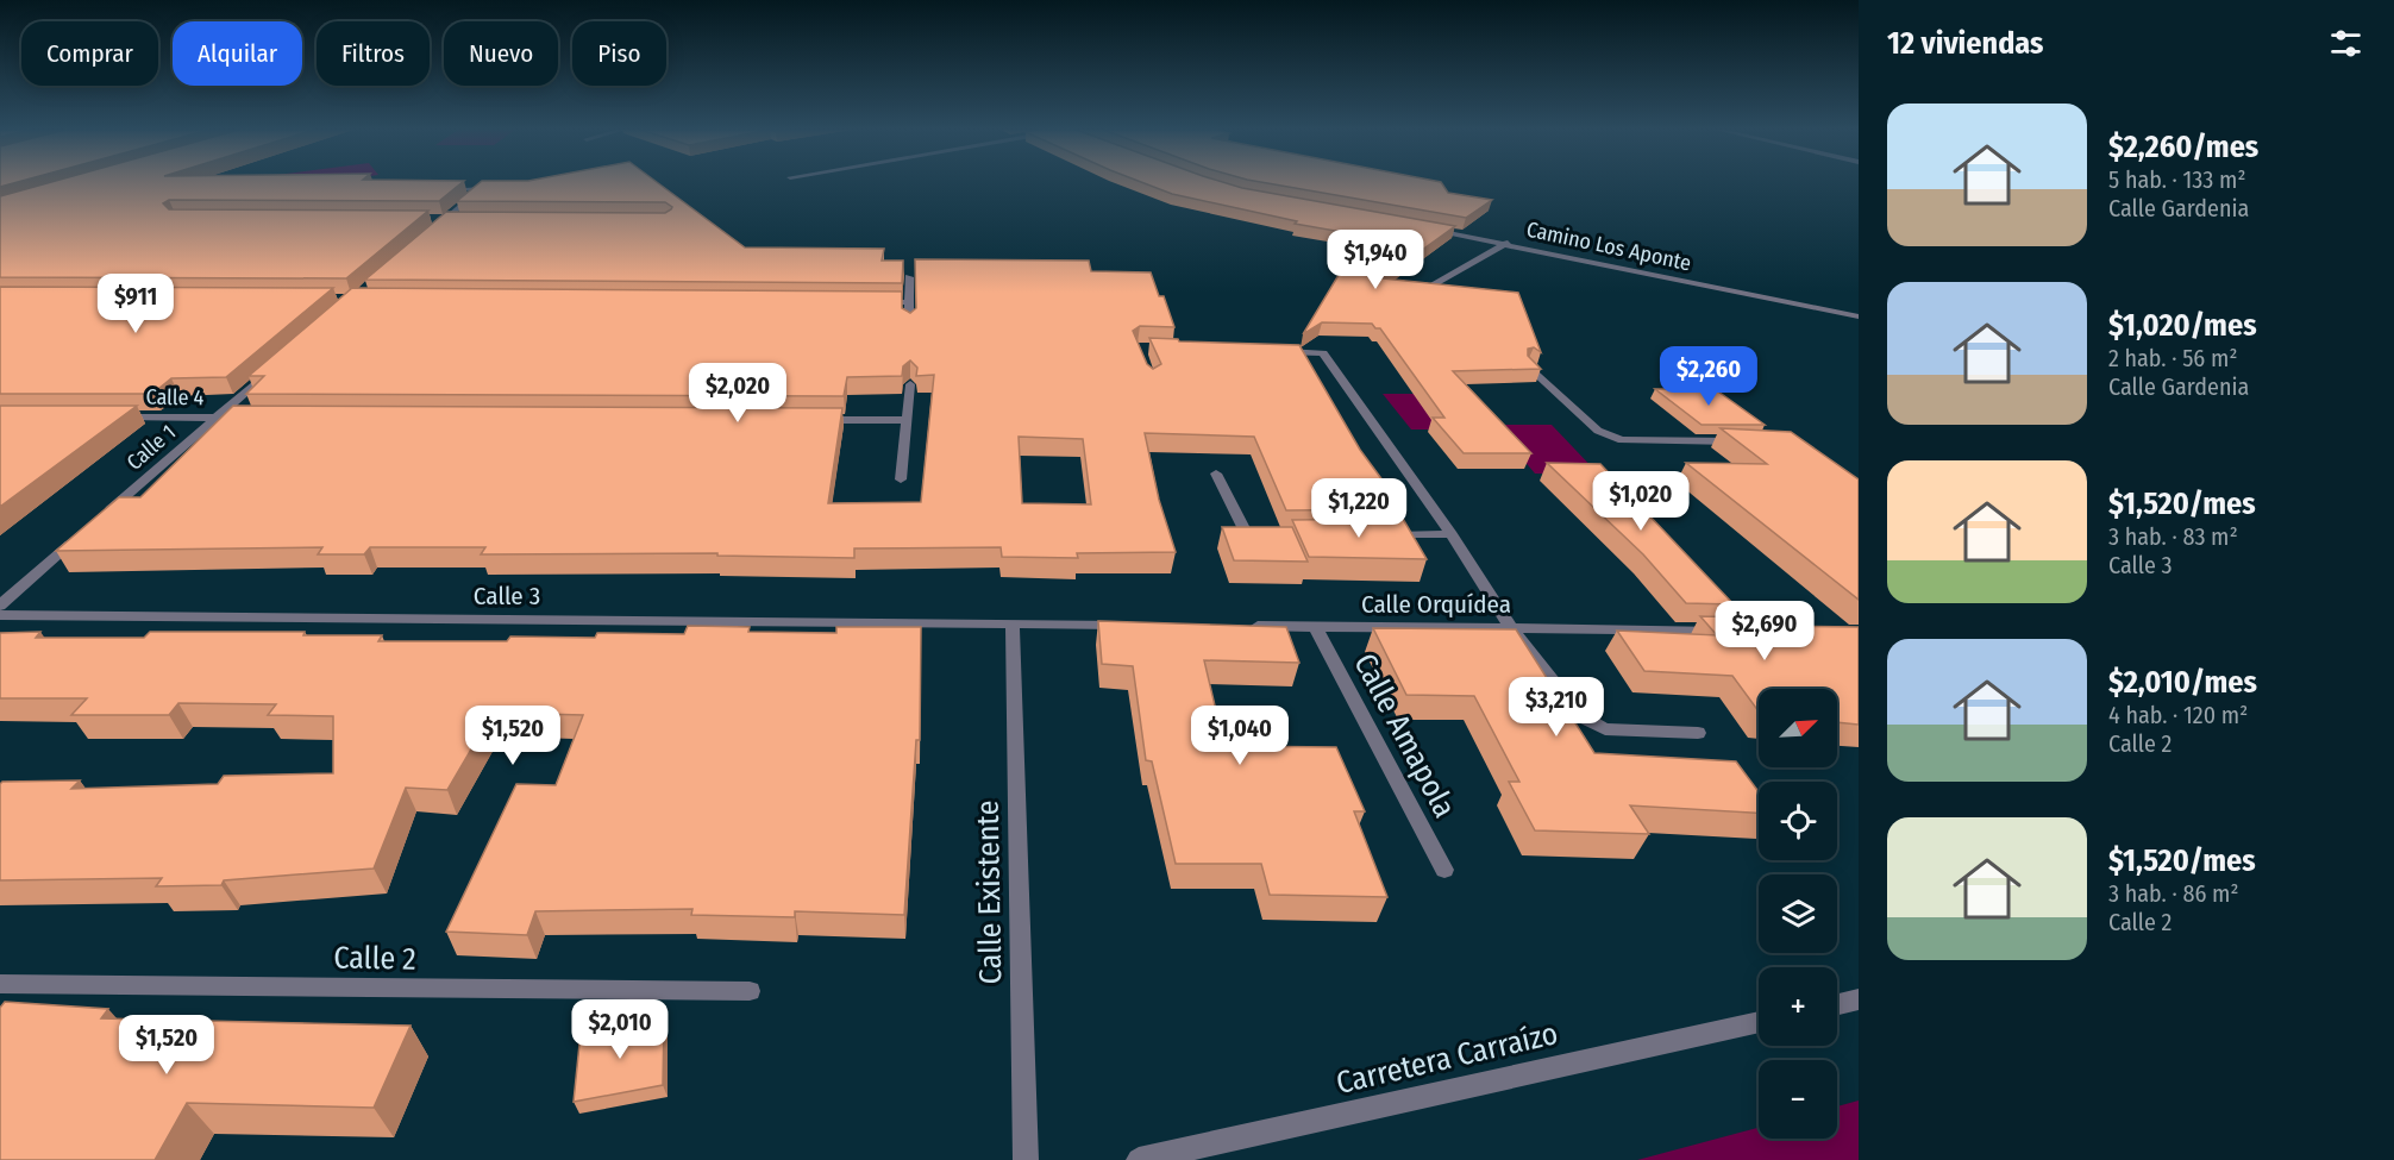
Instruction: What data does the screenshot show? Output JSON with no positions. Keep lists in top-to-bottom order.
{
  "streets": {
    "street": [
      "Camino Los Aponte",
      "Calle 4",
      "Calle 1",
      "Calle 3",
      "Calle Orquídea",
      "Calle Amapola",
      "Calle Existente",
      "Calle 2",
      "Carretera Carraízo"
    ]
  },
  "crossings": [
    ["Calle 4", "Calle 1"],
    ["Calle 3", "Calle Existente"],
    ["Calle Orquídea", "Calle Amapola"]
  ],
  "north": "top right",
  "page": {
    "heading": "12 viviendas",
    "chip": [
      "Comprar",
      "Alquilar",
      "Filtros",
      "Nuevo",
      "Piso"
    ],
    "list": [
      {
        "name": "$2,260/mes",
        "note": "5 hab. · 133 m² · Calle Gardenia"
      },
      {
        "name": "$1,020/mes",
        "note": "2 hab. · 56 m² · Calle Gardenia"
      },
      {
        "name": "$1,520/mes",
        "note": "3 hab. · 83 m² · Calle 3"
      },
      {
        "name": "$2,010/mes",
        "note": "4 hab. · 120 m² · Calle 2"
      },
      {
        "name": "$1,520/mes",
        "note": "3 hab. · 86 m² · Calle 2"
      }
    ],
    "price": [
      "$1,940",
      "$911",
      "$2,260",
      "$2,020",
      "$1,020",
      "$1,220",
      "$2,690",
      "$3,210",
      "$1,520",
      "$1,040",
      "$2,010",
      "$1,520"
    ],
    "map_buttons": ["+", "−"]
  }
}
